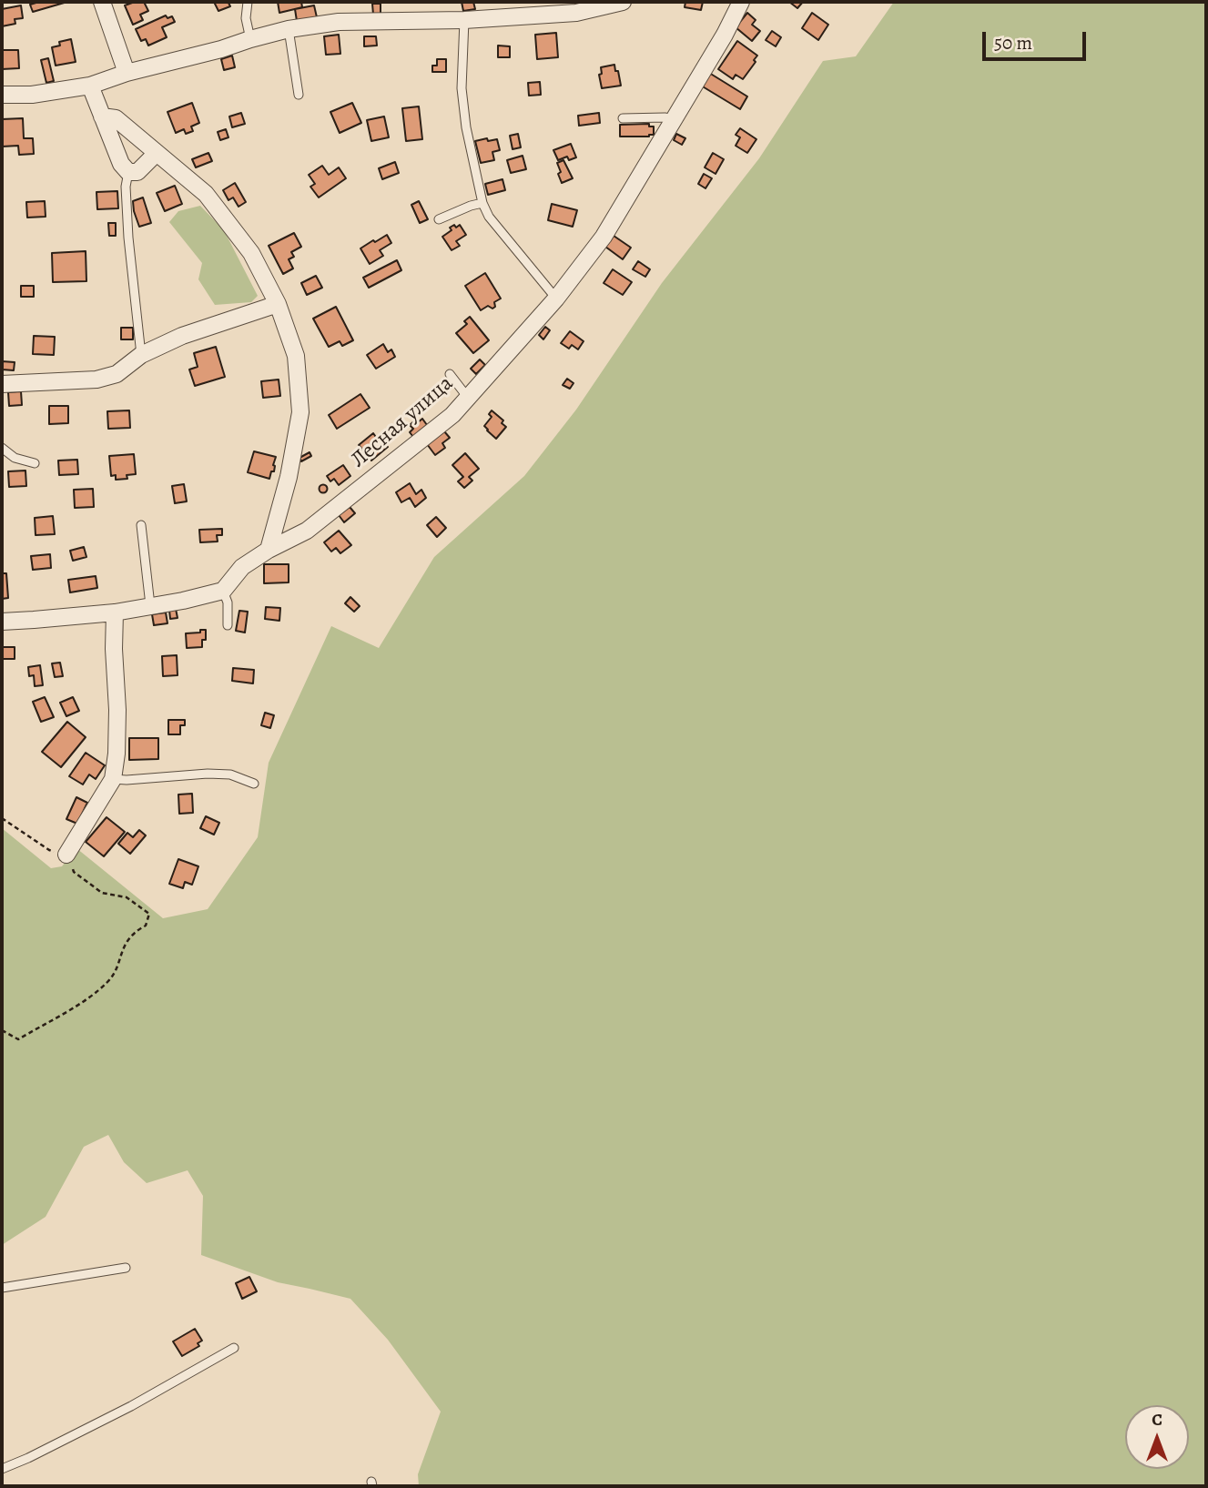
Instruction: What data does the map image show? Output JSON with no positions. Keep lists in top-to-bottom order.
{
  "streets": {
    "street": ["Лесная улица"]
  },
  "scale_bar": "50 m",
  "north": "top"
}
